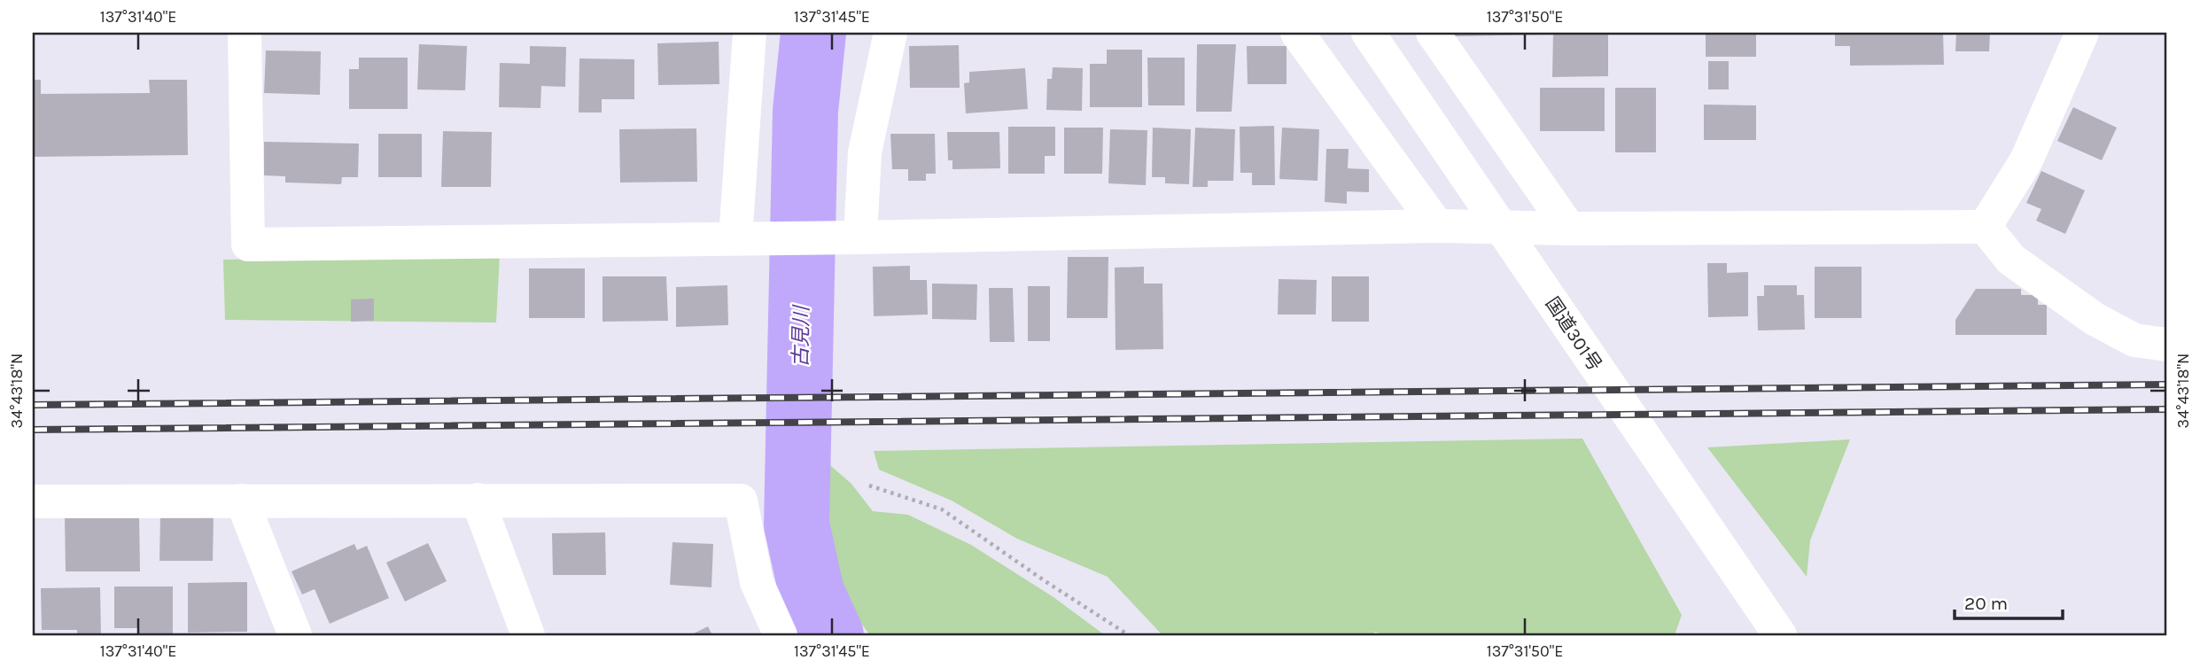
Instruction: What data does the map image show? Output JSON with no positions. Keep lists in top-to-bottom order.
{
  "streets": {
    "main road": ["国道301号"]
  },
  "water": ["古見川"],
  "scale_bar": "20 m",
  "coordinates": [
    "137°31'40\"E",
    "137°31'45\"E",
    "137°31'50\"E",
    "34°43'18\"N"
  ]
}
